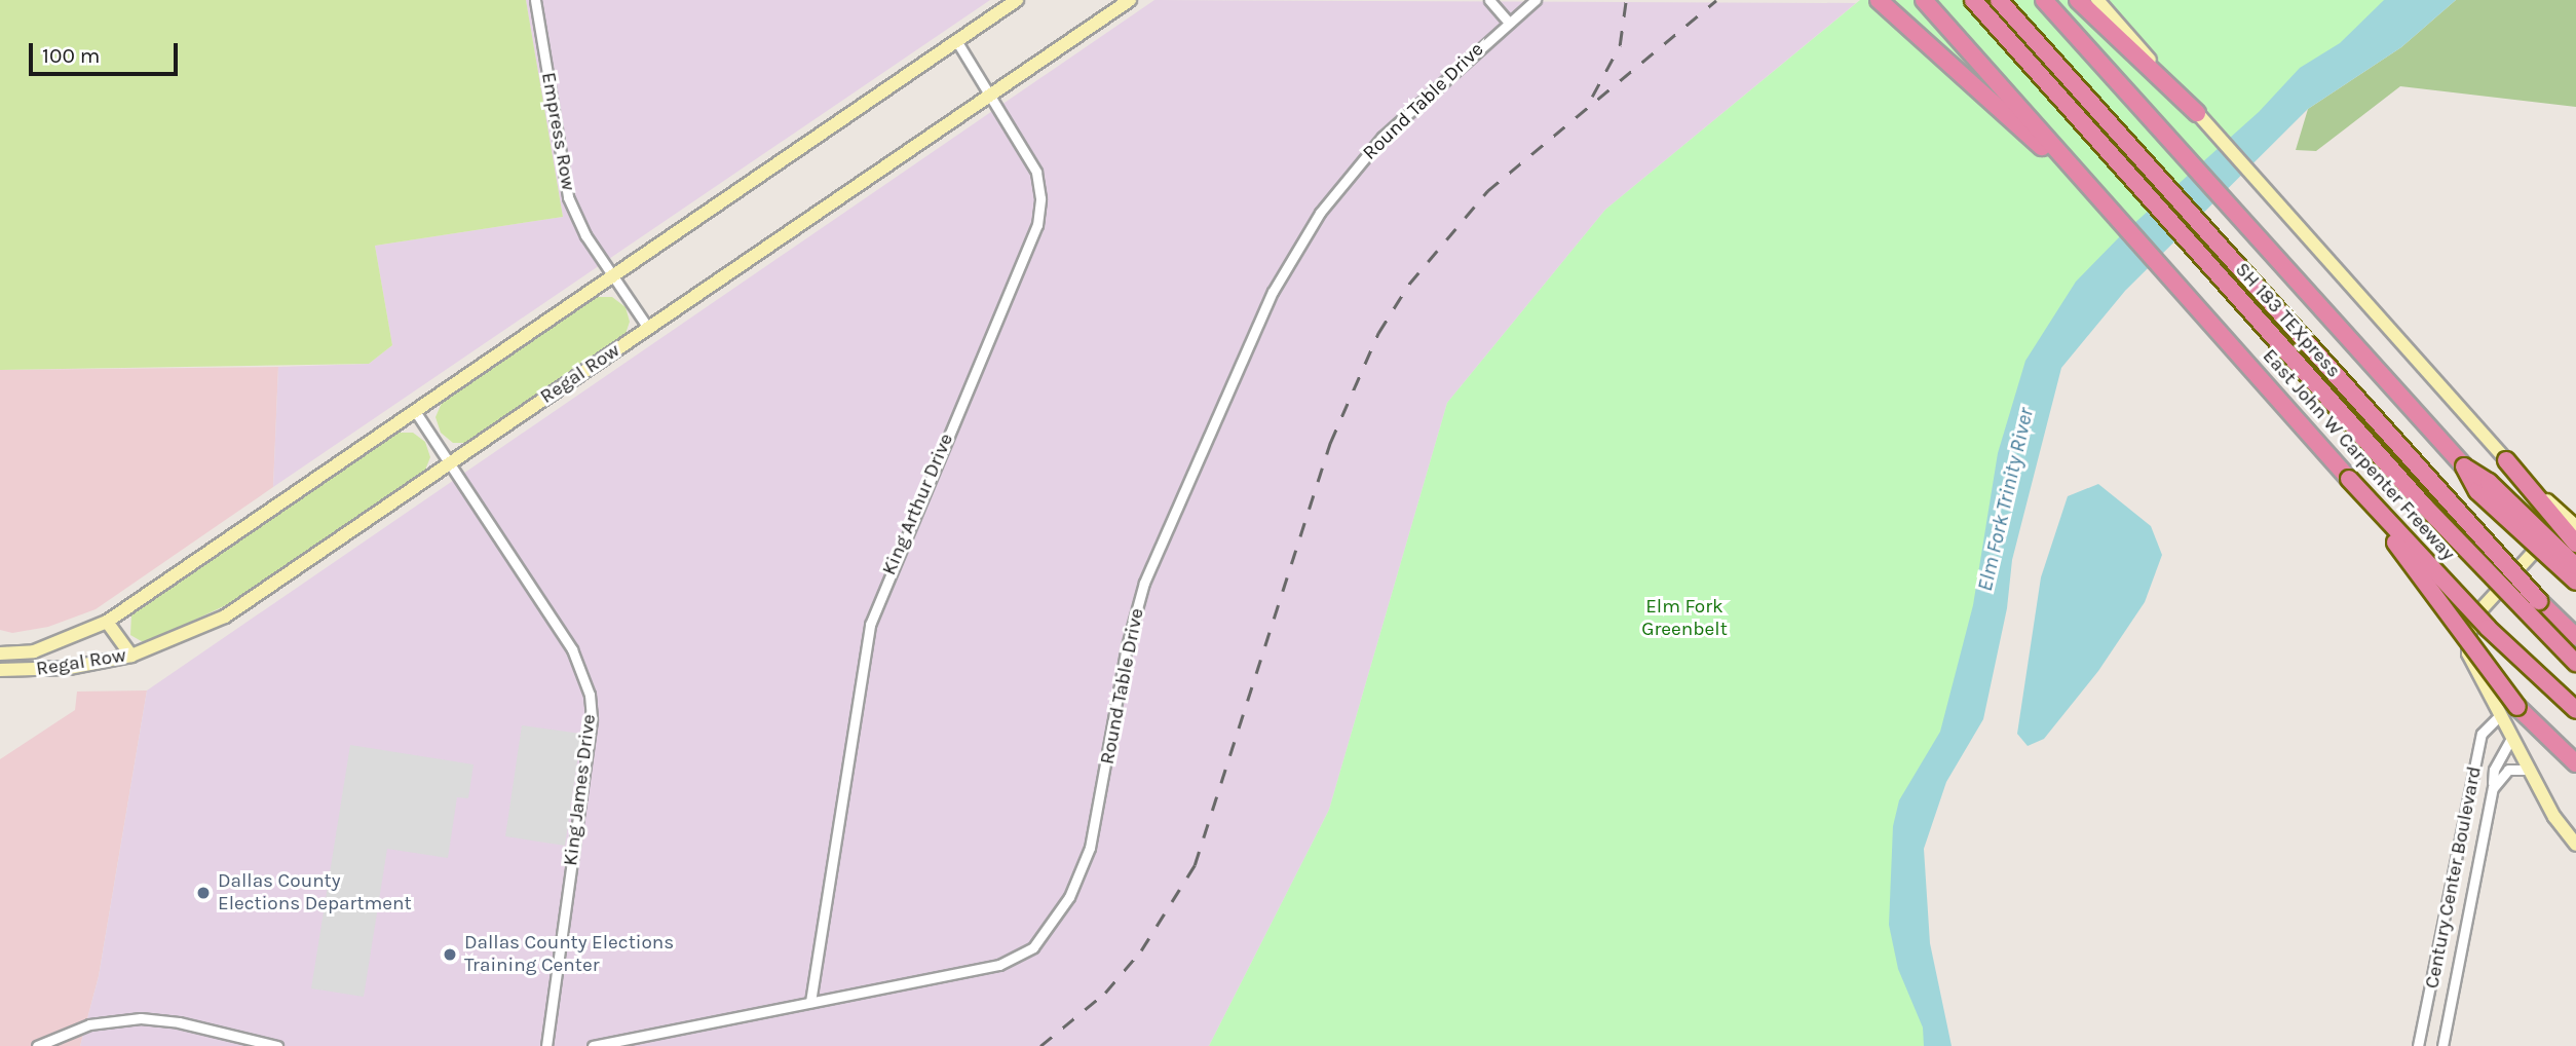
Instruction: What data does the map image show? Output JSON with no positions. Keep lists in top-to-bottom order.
{
  "streets": {
    "highway": ["SH 183 TEXpress", "East John W Carpenter Freeway"],
    "main road": ["Regal Row"],
    "street": [
      "Round Table Drive",
      "Empress Row",
      "King Arthur Drive",
      "King James Drive",
      "Century Center Boulevard"
    ]
  },
  "crossings": [
    ["Round Table Drive", "King Arthur Drive"],
    ["Empress Row", "Regal Row"],
    ["Regal Row", "King Arthur Drive"],
    ["Regal Row", "King James Drive"]
  ],
  "water": ["Elm Fork Trinity River"],
  "parks": ["Elm Fork Greenbelt"],
  "places": ["Dallas County Elections Department", "Dallas County Elections Training Center"],
  "scale_bar": "100 m"
}
